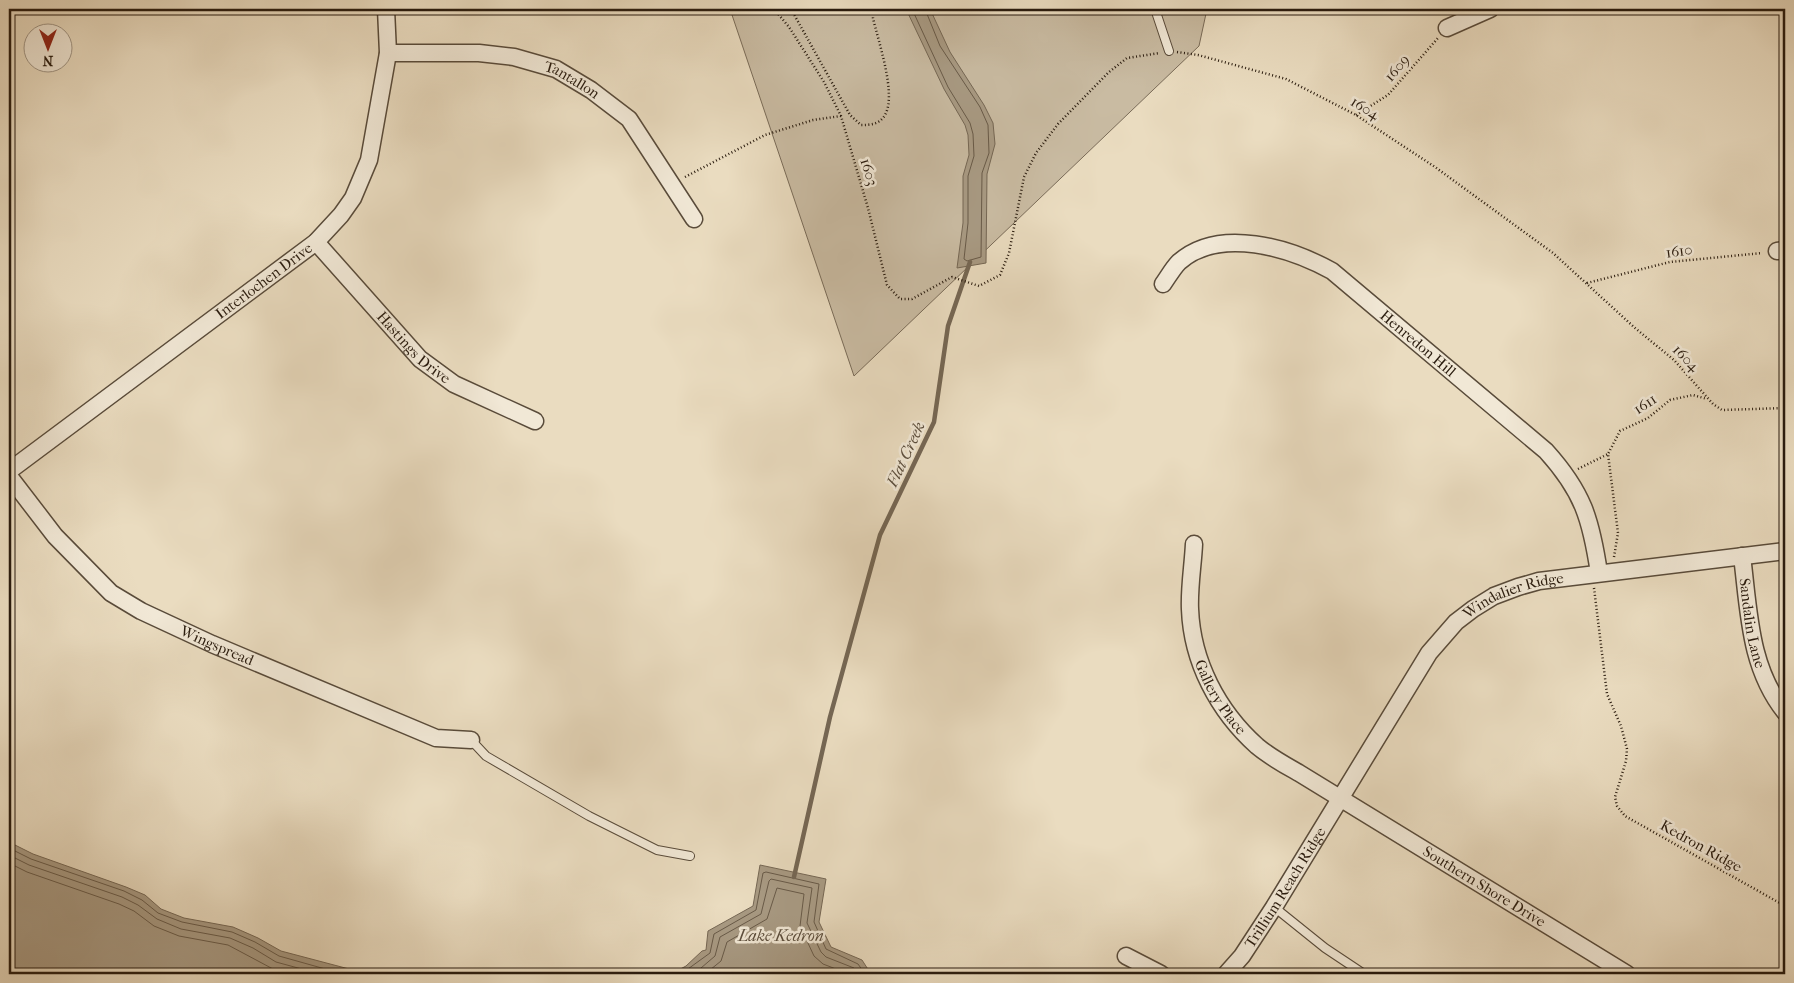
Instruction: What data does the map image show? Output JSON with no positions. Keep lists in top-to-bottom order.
{
  "streets": {
    "street": [
      "Tantallon",
      "Interlochen Drive",
      "Henredon Hill",
      "Hastings Drive",
      "Windalier Ridge",
      "Sandalin Lane",
      "Wingspread",
      "Gallery Place",
      "Southern Shore Drive",
      "Trillium Reach Ridge"
    ],
    "path": [
      "1609",
      "1604",
      "1603",
      "1610",
      "1611",
      "Kedron Ridge"
    ]
  },
  "crossings": [
    ["1609", "1604"],
    ["Tantallon", "Interlochen Drive"],
    ["1604", "1603"],
    ["1604", "1610"],
    ["1604", "1611"],
    ["Interlochen Drive", "Hastings Drive"],
    ["Henredon Hill", "Windalier Ridge"],
    ["Henredon Hill", "Kedron Ridge"],
    ["Windalier Ridge", "Sandalin Lane"],
    ["Windalier Ridge", "Gallery Place"],
    ["Windalier Ridge", "Kedron Ridge"],
    ["Windalier Ridge", "Southern Shore Drive"],
    ["Windalier Ridge", "Trillium Reach Ridge"],
    ["Gallery Place", "Southern Shore Drive"],
    ["Gallery Place", "Trillium Reach Ridge"],
    ["Southern Shore Drive", "Trillium Reach Ridge"]
  ],
  "water": ["Flat Creek", "Lake Kedron"],
  "north": "bottom"
}
